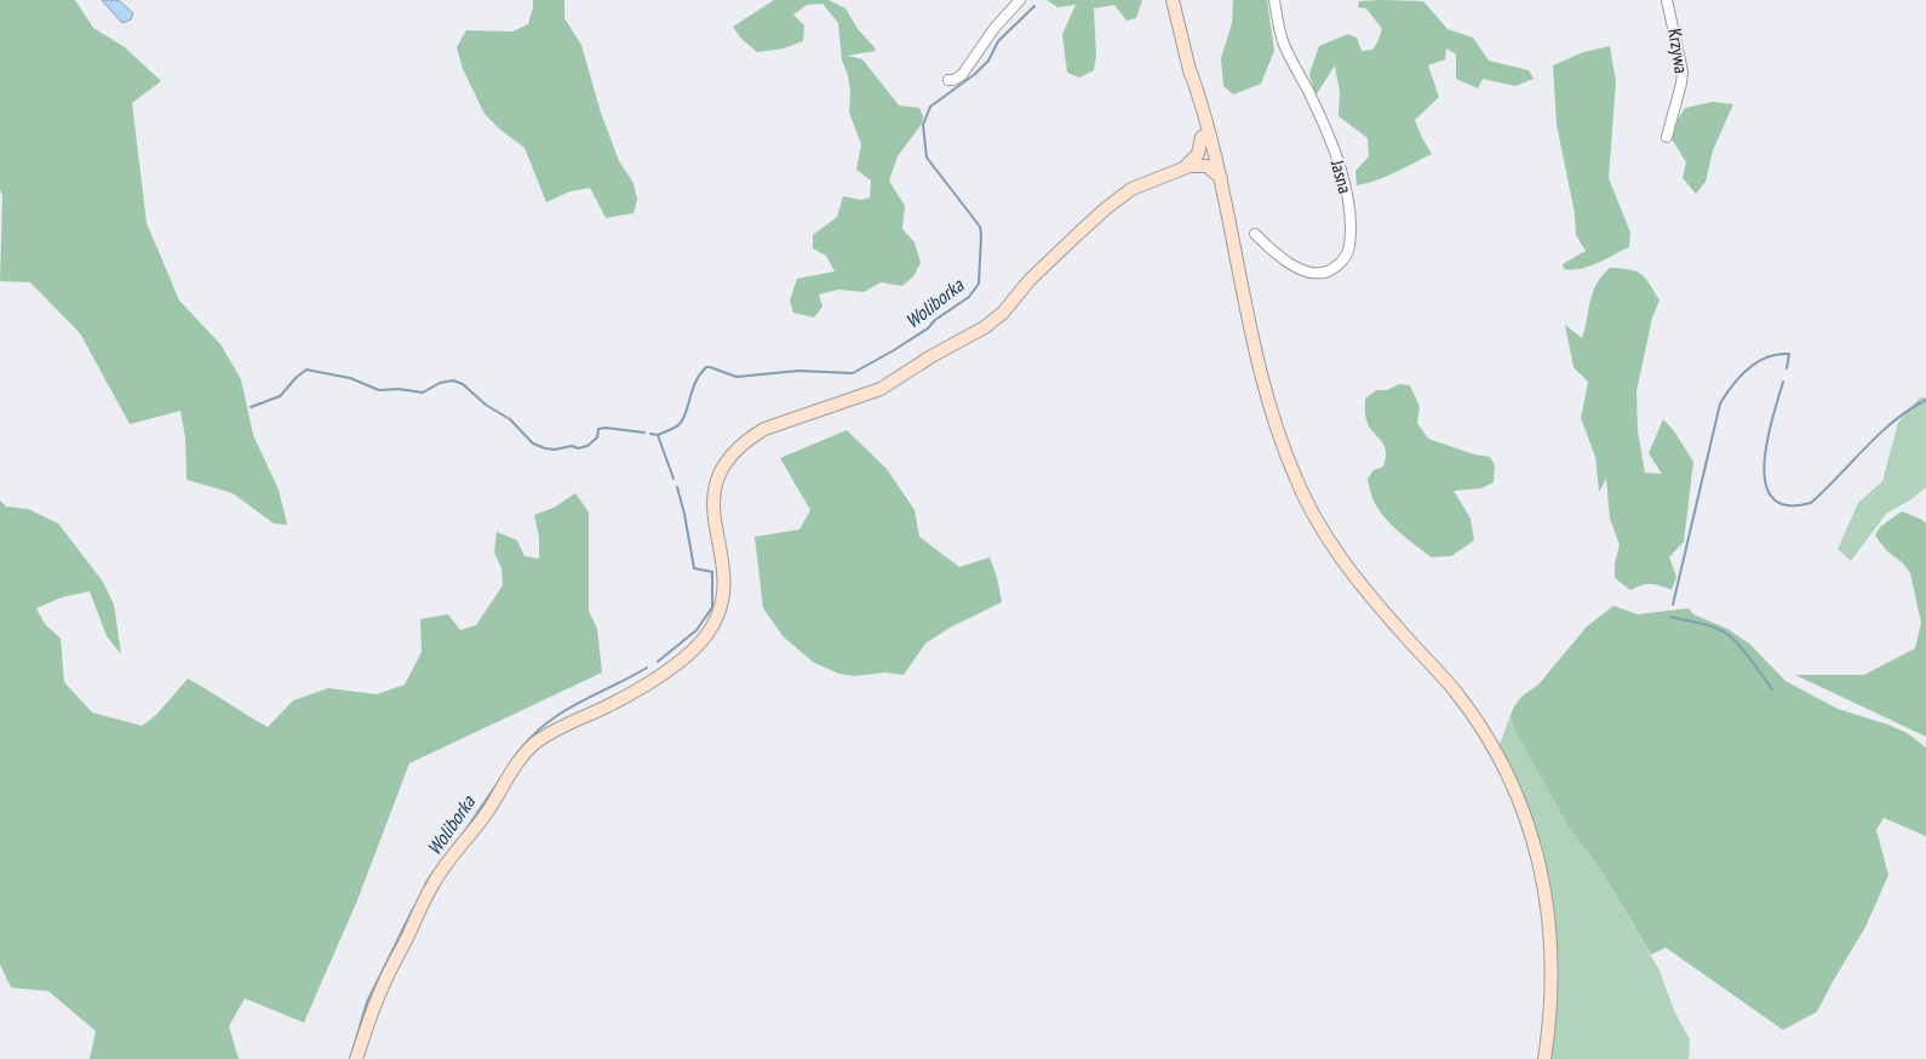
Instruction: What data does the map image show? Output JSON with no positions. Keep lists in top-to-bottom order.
{
  "streets": {
    "street": ["Krzywa", "Jasna"]
  },
  "water": ["Woliborka"]
}
